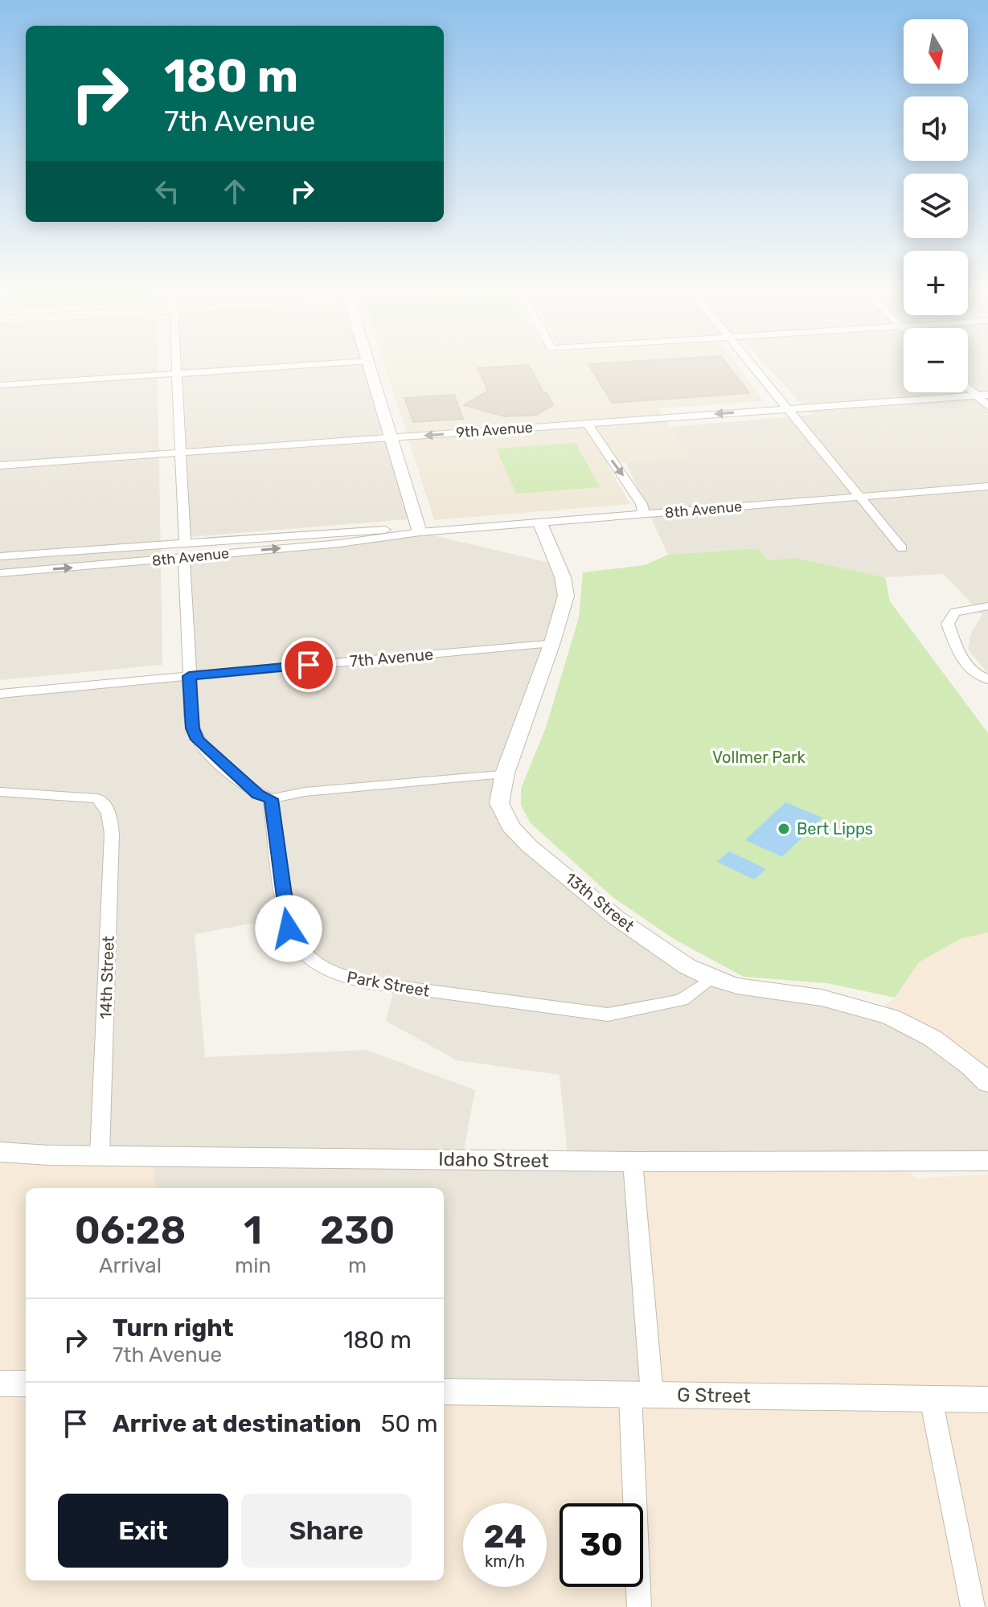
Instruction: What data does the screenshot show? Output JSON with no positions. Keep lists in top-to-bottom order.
{
  "streets": {
    "street": [
      "9th Avenue",
      "8th Avenue",
      "7th Avenue",
      "13th Street",
      "14th Street",
      "Park Street",
      "Idaho Street",
      "G Street"
    ]
  },
  "crossings": [
    ["8th Avenue", "13th Street"],
    ["7th Avenue", "13th Street"],
    ["13th Street", "Park Street"],
    ["14th Street", "Idaho Street"]
  ],
  "one_way": ["9th Avenue"],
  "parks": ["Vollmer Park"],
  "places": ["Bert Lipps"],
  "north": "bottom",
  "page": {
    "map_buttons": ["+", "−"],
    "turn": ["180 m", "7th Avenue"],
    "eta": [
      "06:28",
      "Arrival",
      "1",
      "min",
      "230",
      "m"
    ],
    "list": [
      {
        "name": "Turn right",
        "note": "7th Avenue",
        "value": "180 m"
      },
      {
        "name": "Arrive at destination",
        "value": "50 m"
      }
    ],
    "buttons": ["Exit", "Share"],
    "speed": "24 km/h",
    "limit": "30"
  }
}
